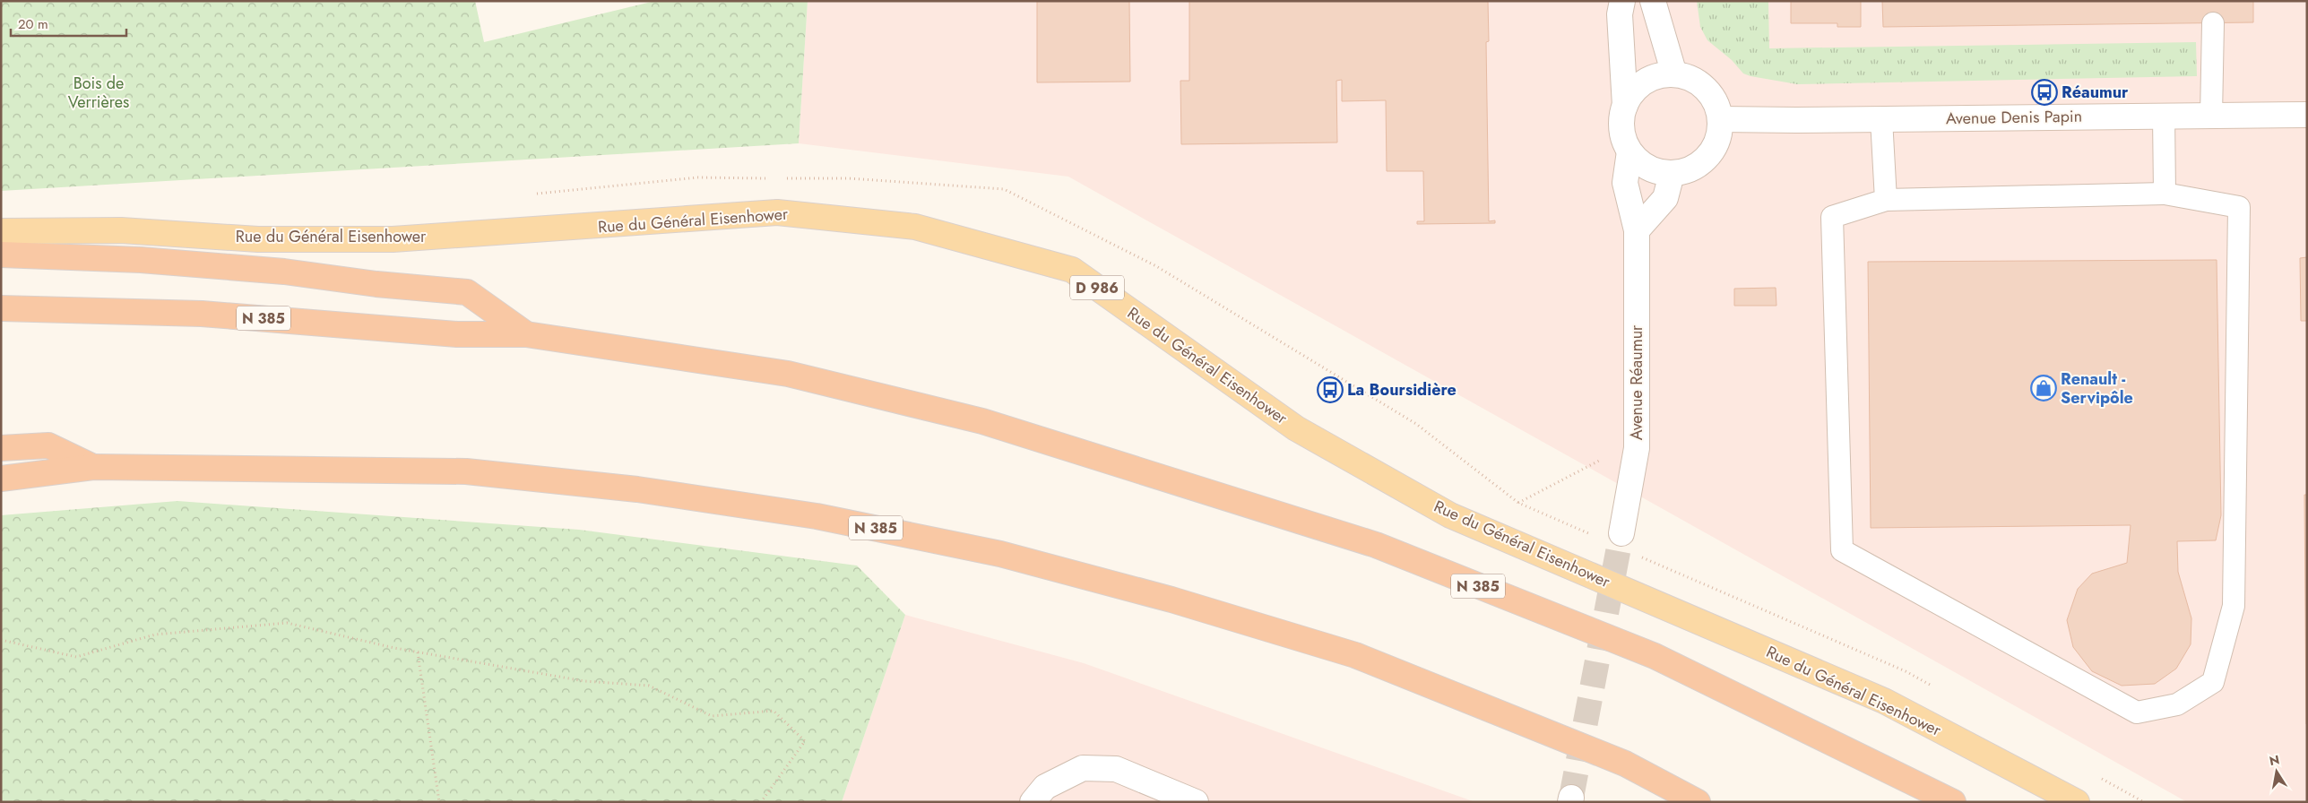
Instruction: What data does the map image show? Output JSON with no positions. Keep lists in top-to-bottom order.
{
  "streets": {
    "highway": ["N 385"],
    "main road": ["Rue du Général Eisenhower", "D 986"],
    "street": ["Avenue Denis Papin", "Avenue Réaumur"]
  },
  "crossings": [
    ["Avenue Denis Papin", "Avenue Réaumur"]
  ],
  "parks": ["Bois de Verrières"],
  "places": {
    "bus stop": ["Réaumur", "La Boursidière"],
    "shop": ["Renault - Servipôle"]
  },
  "scale_bar": "20 m",
  "north": "top"
}
